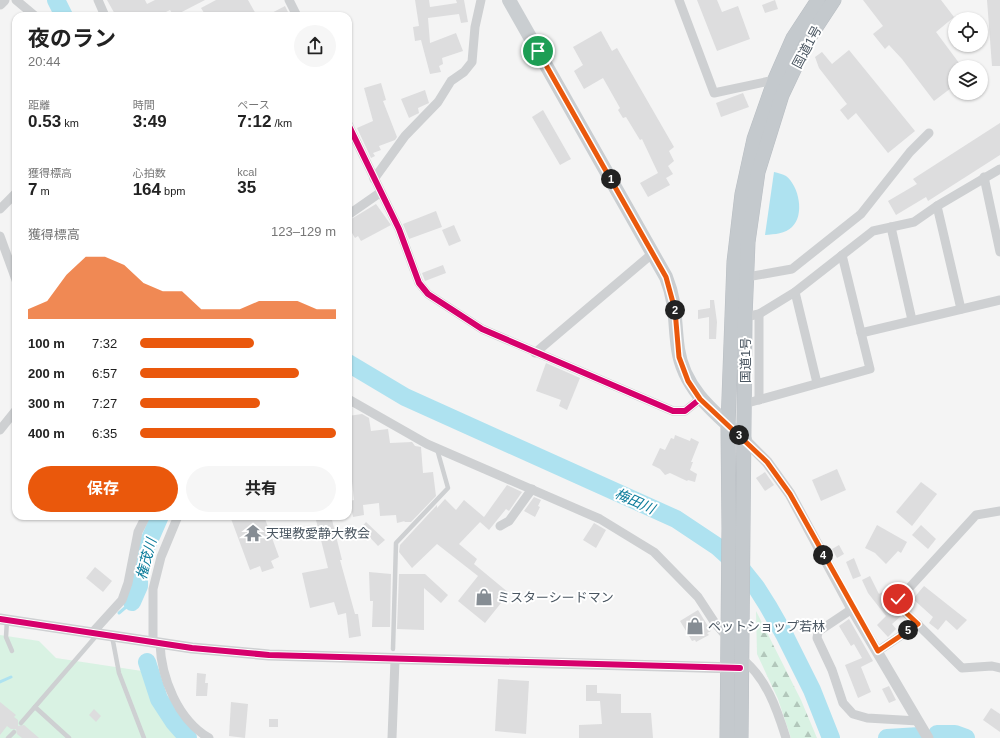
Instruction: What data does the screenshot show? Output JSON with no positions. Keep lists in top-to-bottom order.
{
  "streets": {
    "highway": ["国道1号"]
  },
  "water": ["梅田川", "権茂川"],
  "places": {
    "temple": ["天理教愛静大教会"],
    "shop": ["ミスターシードマン", "ペットショップ若林"]
  },
  "page": {
    "heading": ["夜のラン", "20:44"],
    "stats": [
      ["距離", "0.53 km"],
      ["時間", "3:49"],
      ["ペース", "7:12 /km"],
      ["獲得標高", "7 m"],
      ["心拍数", "164 bpm"],
      ["kcal", "35"]
    ],
    "pins": [
      "1",
      "2",
      "3",
      "4",
      "5"
    ],
    "chart": ["獲得標高", "123–129 m"],
    "list": [
      {
        "name": "100 m",
        "note": "7:32"
      },
      {
        "name": "200 m",
        "note": "6:57"
      },
      {
        "name": "300 m",
        "note": "7:27"
      },
      {
        "name": "400 m",
        "note": "6:35"
      }
    ],
    "buttons": ["保存", "共有"]
  }
}
